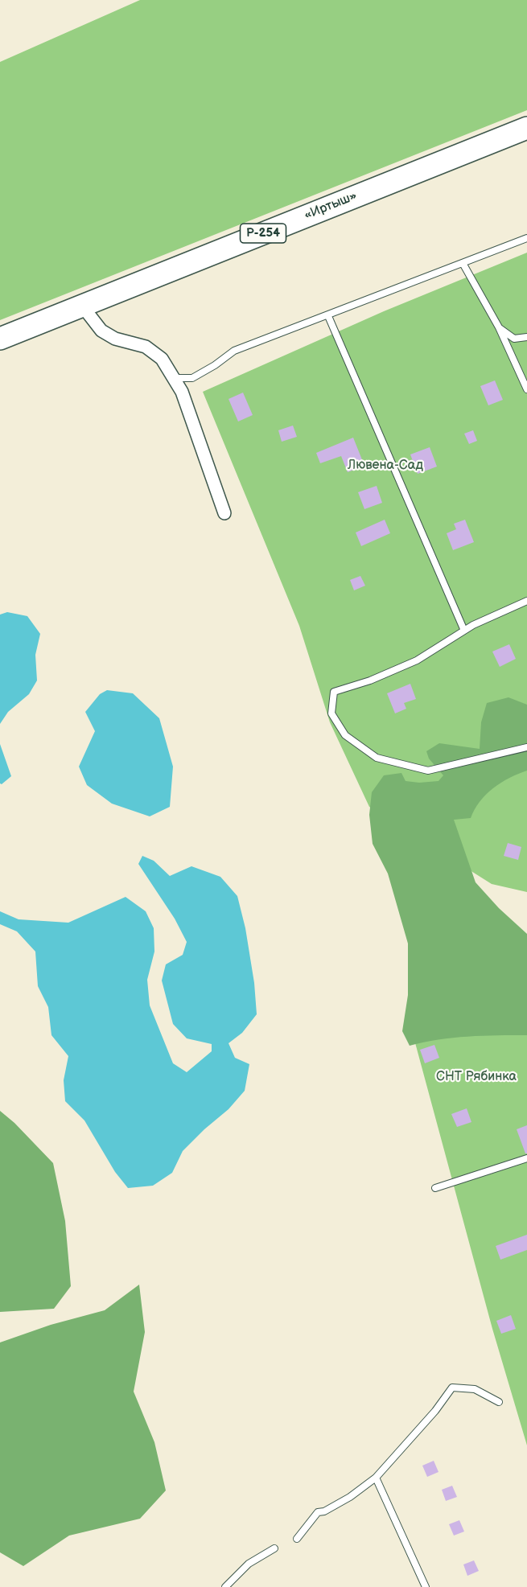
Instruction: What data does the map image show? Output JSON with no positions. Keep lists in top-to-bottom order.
{
  "streets": {
    "highway": ["«Иртыш»", "Р-254"]
  },
  "parks": ["Лювена-Сад", "СНТ Рябинка"]
}
